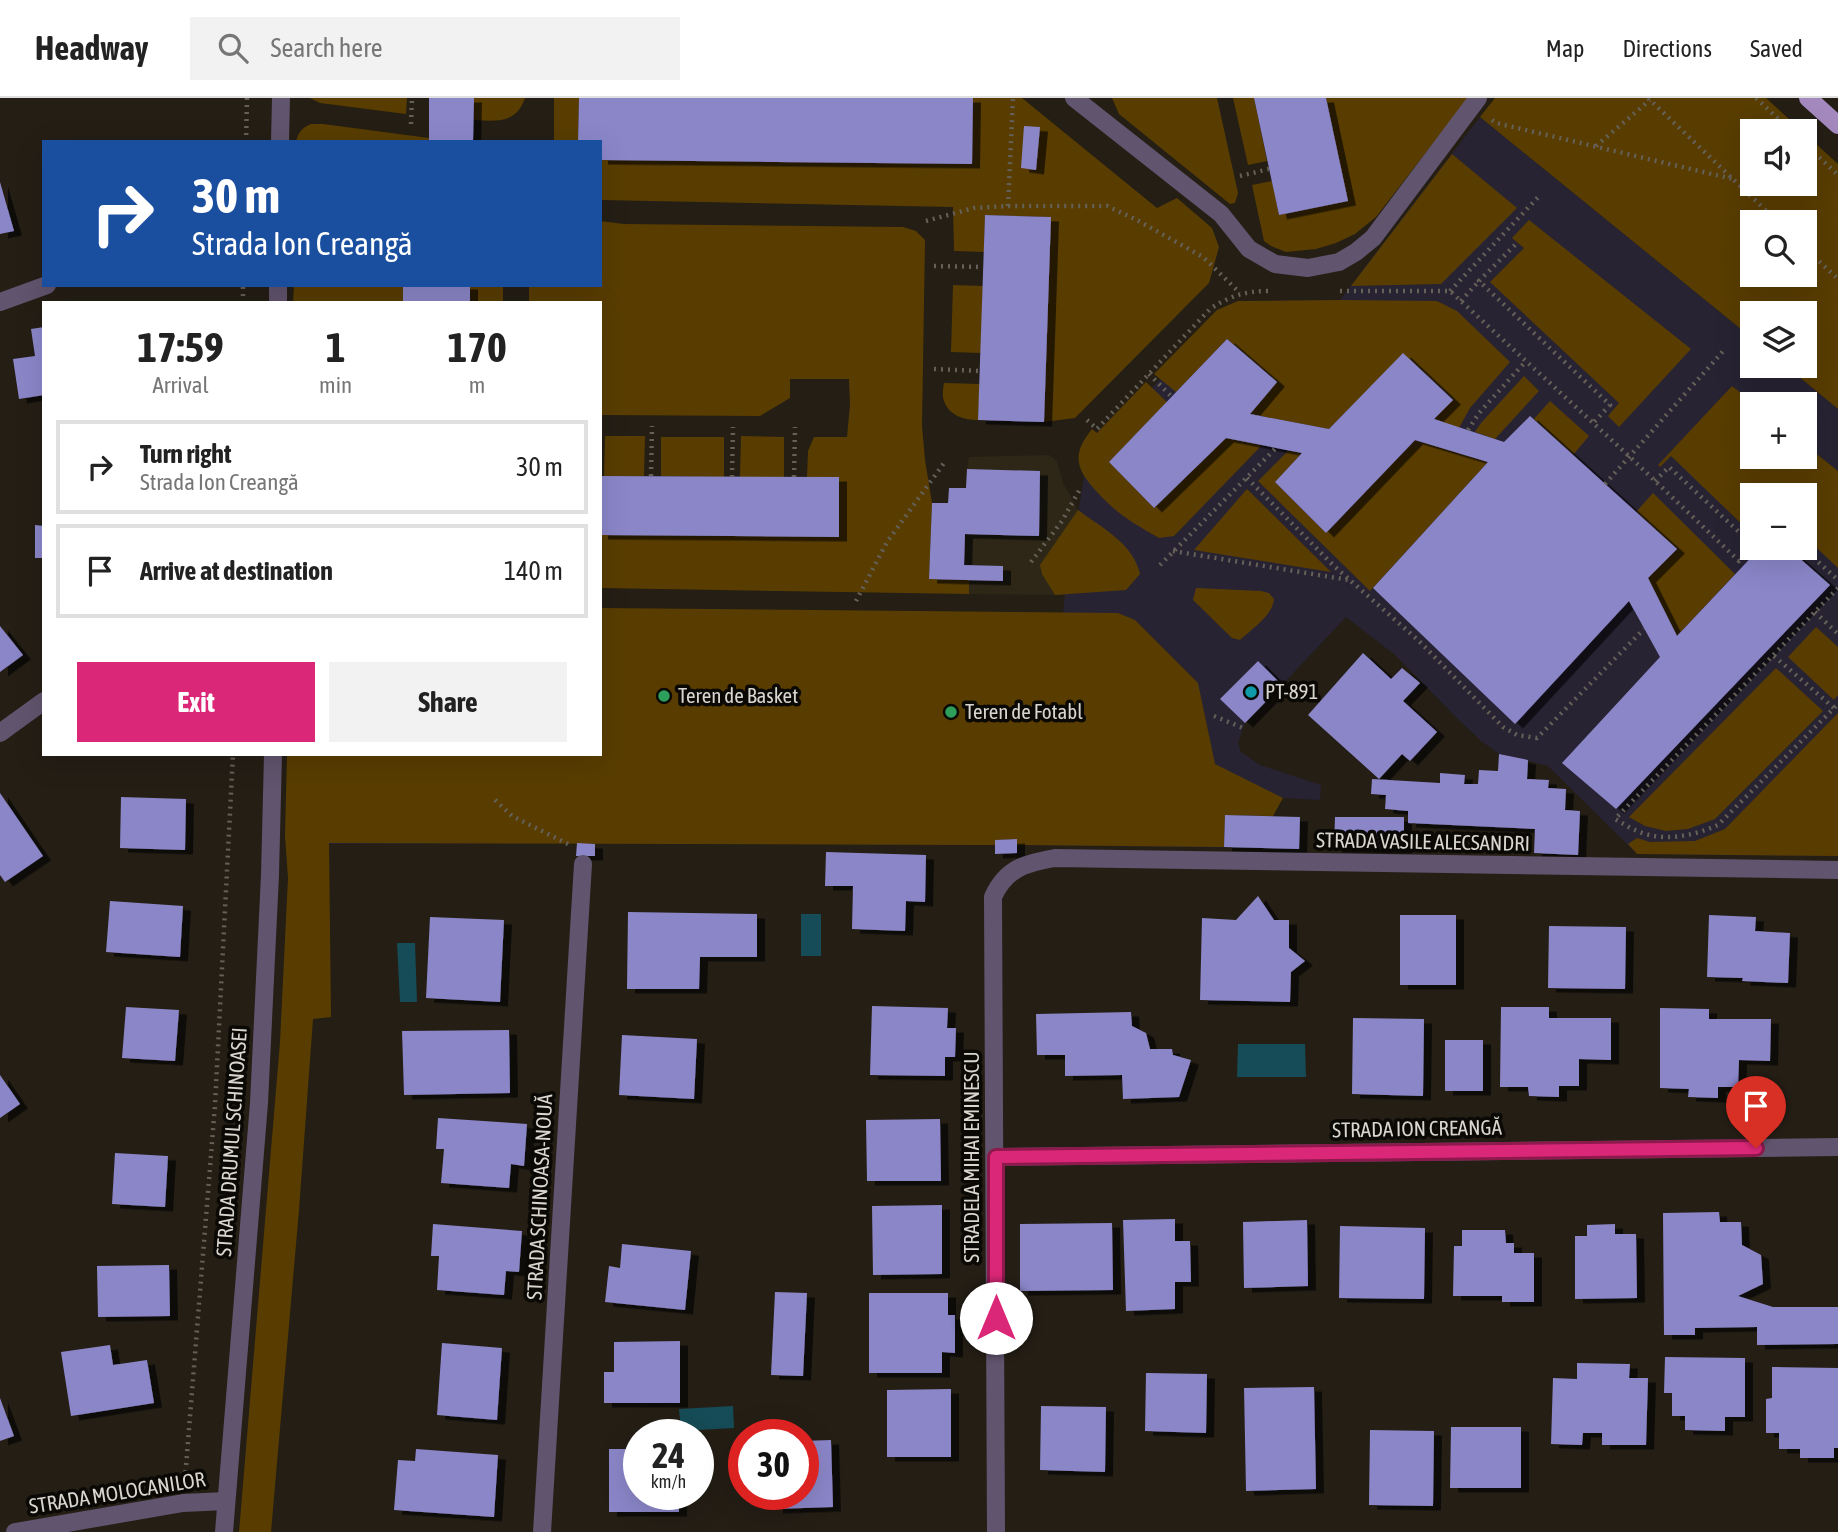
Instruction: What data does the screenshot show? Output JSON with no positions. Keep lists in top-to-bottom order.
{
  "streets": {
    "street": [
      "STRADA VASILE ALECSANDRI",
      "STRADA ION CREANGĂ",
      "STRADA DRUMUL SCHINOASEI",
      "STRADELA MIHAI EMINESCU",
      "STRADA SCHINOASA-NOUĂ",
      "STRADA MOLOCANILOR"
    ]
  },
  "crossings": [
    ["STRADA VASILE ALECSANDRI", "STRADELA MIHAI EMINESCU"],
    ["STRADA ION CREANGĂ", "STRADELA MIHAI EMINESCU"],
    ["STRADA DRUMUL SCHINOASEI", "STRADA MOLOCANILOR"]
  ],
  "places": ["PT-891", "Teren de Basket", "Teren de Fotabl"],
  "page": {
    "header": "Headway",
    "search": "Search here",
    "nav": ["Map", "Directions", "Saved"],
    "map_buttons": ["+", "−"],
    "turn": ["30 m", "Strada Ion Creangă"],
    "eta": [
      "17:59",
      "Arrival",
      "1",
      "min",
      "170",
      "m"
    ],
    "list": [
      {
        "name": "Turn right",
        "note": "Strada Ion Creangă",
        "value": "30 m"
      },
      {
        "name": "Arrive at destination",
        "value": "140 m"
      }
    ],
    "buttons": ["Exit", "Share"],
    "speed": "24 km/h",
    "limit": "30"
  }
}
